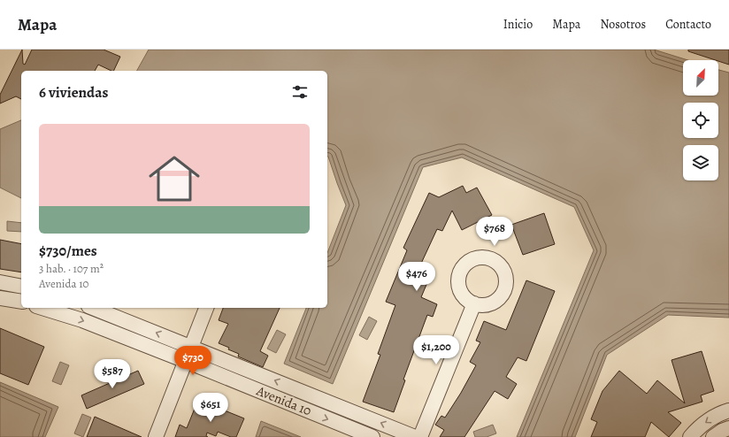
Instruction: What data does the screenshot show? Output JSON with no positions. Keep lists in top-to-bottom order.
{
  "streets": {
    "street": ["Avenida 10"]
  },
  "north": "top right",
  "page": {
    "header": "Mapa",
    "nav": [
      "Inicio",
      "Mapa",
      "Nosotros",
      "Contacto"
    ],
    "heading": "6 viviendas",
    "list": [
      {
        "name": "$730/mes",
        "note": "3 hab. · 107 m² · Avenida 10"
      }
    ],
    "price": [
      "$768",
      "$476",
      "$1,200",
      "$730",
      "$587",
      "$651"
    ]
  }
}
